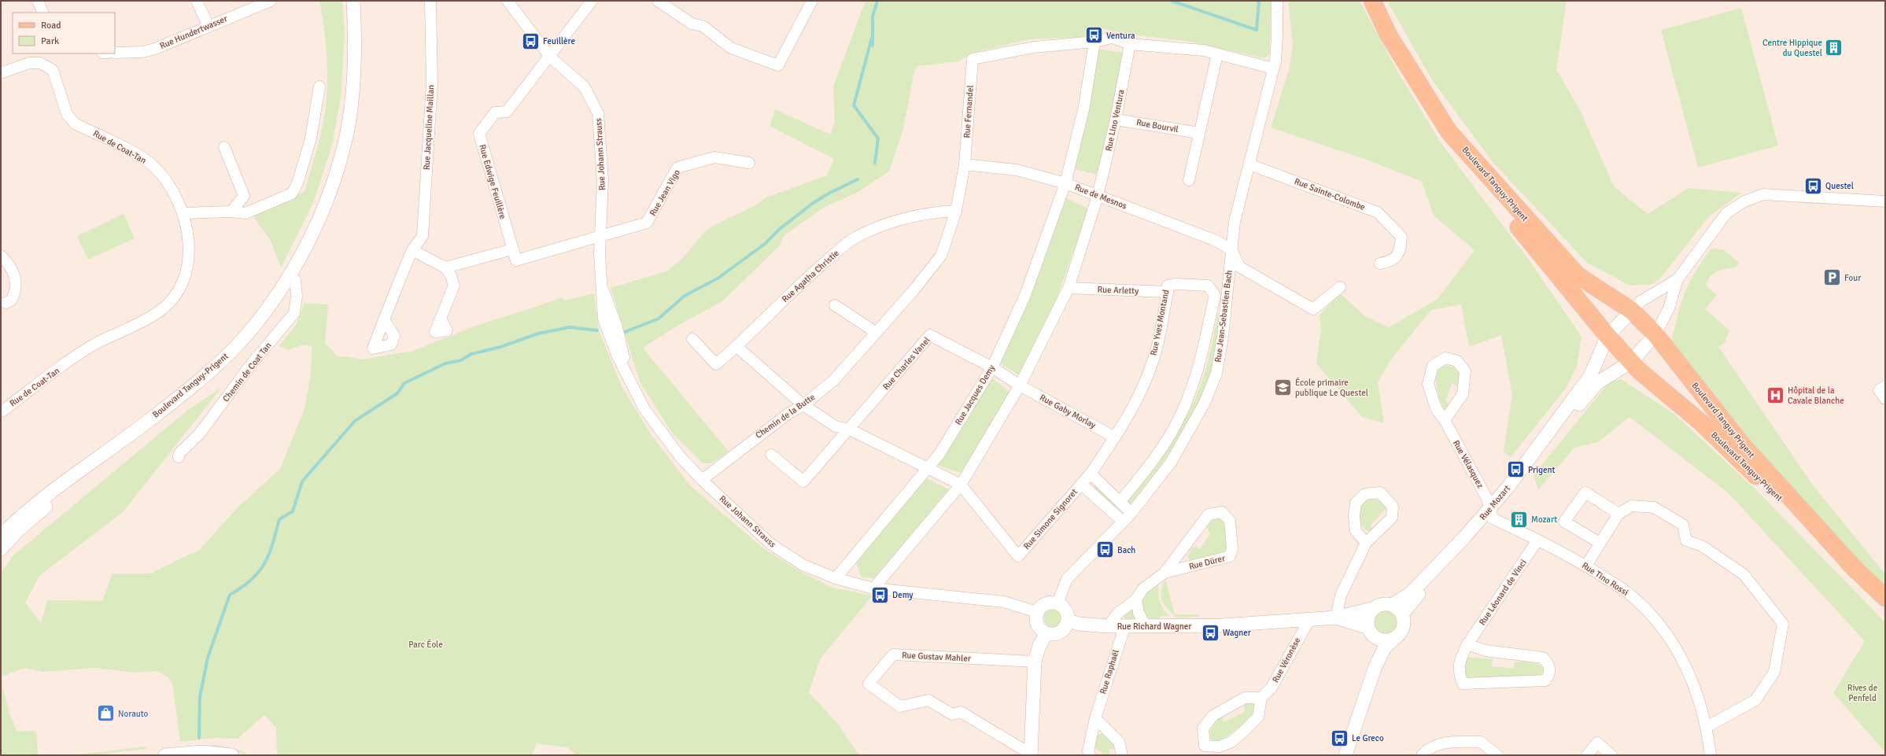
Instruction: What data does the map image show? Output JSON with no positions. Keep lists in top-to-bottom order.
{
  "streets": {
    "main road": ["Boulevard Tanguy-Prigent", "Boulevard Tanguy Prigent"],
    "street": [
      "Rue Hundertwasser",
      "Rue Fernandel",
      "Rue Lino Ventura",
      "Rue Bourvil",
      "Rue Jacqueline Maillan",
      "Rue de Coat-Tan",
      "Rue Johann Strauss",
      "Rue Edwige Feuillère",
      "Rue Jean Vigo",
      "Rue Sainte-Colombe",
      "Rue de Mesnos",
      "Rue Agatha Christie",
      "Rue Arletty",
      "Rue Jean-Sebastien Bach",
      "Rue Yves Montand",
      "Rue Charles Vanel",
      "Chemin de Coat Tan",
      "Rue Jacques Demy",
      "Rue Gaby Morlay",
      "Chemin de la Butte",
      "Rue Vélasquez",
      "Rue Mozart",
      "Rue Simone Signoret",
      "Rue Dürer",
      "Rue Tino Rossi",
      "Rue Léonard de Vinci",
      "Rue Richard Wagner",
      "Rue Gustav Mahler",
      "Rue Véronèse",
      "Rue Raphaël"
    ]
  },
  "crossings": [
    ["Rue Fernandel", "Rue de Mesnos"],
    ["Rue Fernandel", "Chemin de la Butte"],
    ["Rue Lino Ventura", "Rue Bourvil"],
    ["Rue Lino Ventura", "Rue de Mesnos"],
    ["Rue Johann Strauss", "Rue Edwige Feuillère"],
    ["Rue Johann Strauss", "Rue Jean Vigo"],
    ["Rue Johann Strauss", "Rue Jean-Sebastien Bach"],
    ["Rue Johann Strauss", "Rue Jacques Demy"],
    ["Rue Johann Strauss", "Chemin de la Butte"],
    ["Rue Johann Strauss", "Rue Richard Wagner"],
    ["Rue Edwige Feuillère", "Rue Jean Vigo"],
    ["Boulevard Tanguy-Prigent", "Chemin de Coat Tan"],
    ["Boulevard Tanguy-Prigent", "Boulevard Tanguy Prigent"],
    ["Boulevard Tanguy-Prigent", "Rue Mozart"],
    ["Rue Sainte-Colombe", "Rue Jean-Sebastien Bach"],
    ["Rue de Mesnos", "Rue Jean-Sebastien Bach"],
    ["Rue de Mesnos", "Rue Jacques Demy"],
    ["Rue de Mesnos", "Chemin de la Butte"],
    ["Rue Agatha Christie", "Chemin de la Butte"],
    ["Rue Arletty", "Rue Yves Montand"],
    ["Rue Jean-Sebastien Bach", "Rue Simone Signoret"],
    ["Rue Jean-Sebastien Bach", "Rue Richard Wagner"],
    ["Rue Yves Montand", "Rue Gaby Morlay"],
    ["Rue Yves Montand", "Rue Simone Signoret"],
    ["Rue Charles Vanel", "Rue Jacques Demy"],
    ["Rue Charles Vanel", "Rue Gaby Morlay"],
    ["Rue Jacques Demy", "Rue Gaby Morlay"],
    ["Rue Vélasquez", "Rue Mozart"],
    ["Rue Vélasquez", "Rue Tino Rossi"],
    ["Rue Mozart", "Rue Tino Rossi"],
    ["Rue Mozart", "Rue Richard Wagner"],
    ["Rue Dürer", "Rue Richard Wagner"],
    ["Rue Tino Rossi", "Rue Léonard de Vinci"],
    ["Rue Richard Wagner", "Rue Véronèse"],
    ["Rue Richard Wagner", "Rue Raphaël"]
  ],
  "parks": ["Parc Éole", "Rives de Penfeld"],
  "places": {
    "bus stop": [
      "Ventura",
      "Feuillère",
      "Questel",
      "Prigent",
      "Bach",
      "Demy",
      "Wagner",
      "Le Greco"
    ],
    "building": ["Centre Hippique du Questel", "Mozart"],
    "parking": ["Four"],
    "school or university": ["École primaire publique Le Questel"],
    "hospital": ["Hôpital de la Cavale Blanche"],
    "shop": ["Norauto"]
  },
  "legend": ["Road", "Park"]
}
